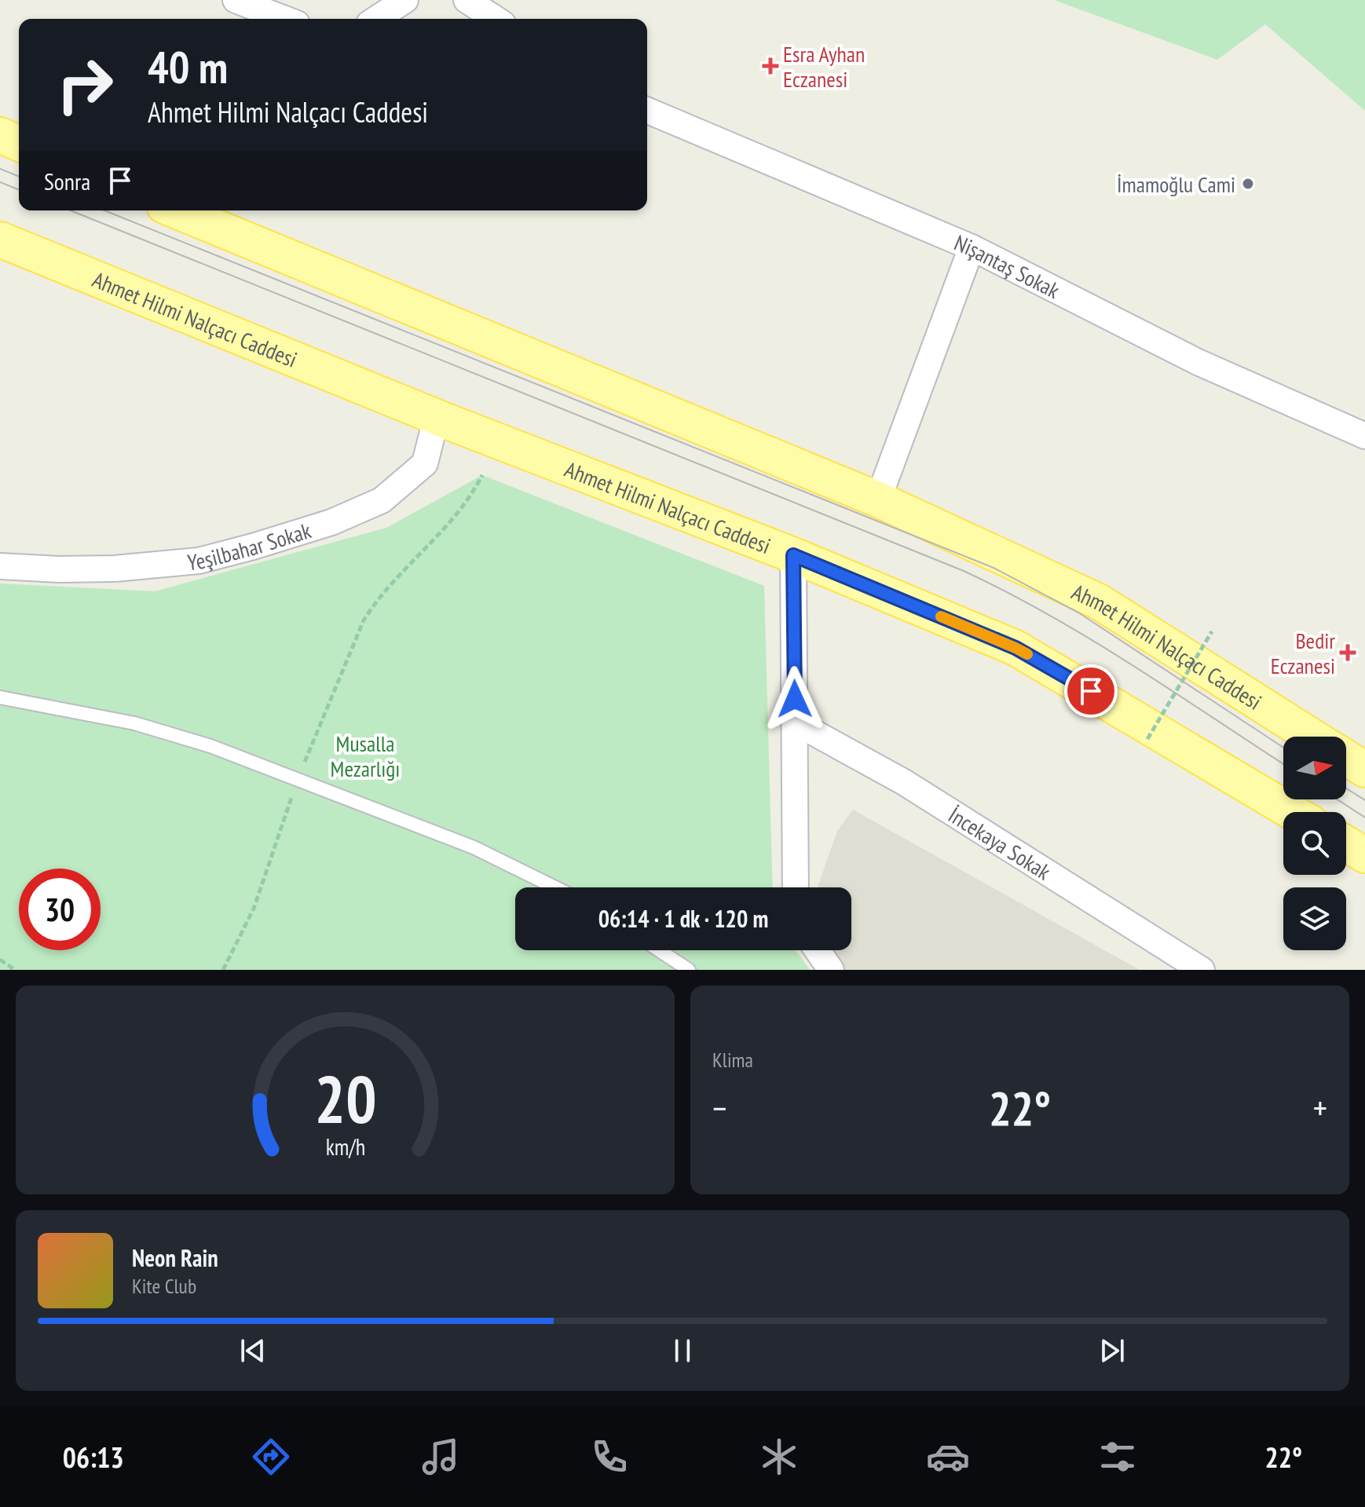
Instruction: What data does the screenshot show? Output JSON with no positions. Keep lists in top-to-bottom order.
{
  "streets": {
    "main road": ["Ahmet Hilmi Nalçacı Caddesi"],
    "street": ["Nişantaş Sokak", "Yeşilbahar Sokak", "İncekaya Sokak"]
  },
  "crossings": [
    ["Ahmet Hilmi Nalçacı Caddesi", "Yeşilbahar Sokak"]
  ],
  "parks": ["Musalla Mezarlığı"],
  "places": {
    "health": ["Esra Ayhan Eczanesi", "Bedir Eczanesi"],
    "other": ["İmamoğlu Cami"]
  },
  "north": "right",
  "page": {
    "turn": ["40 m", "Ahmet Hilmi Nalçacı Caddesi"],
    "then": "Sonra",
    "limit": "30",
    "trip": "06:14 · 1 dk · 120 m",
    "tile": "Klima",
    "heat": ["−", "22°", "+"],
    "song": ["Neon Rain", "Kite Club"],
    "tabs": ["06:13", "22°"],
    "gauge": ["20", "km/h"]
  }
}
